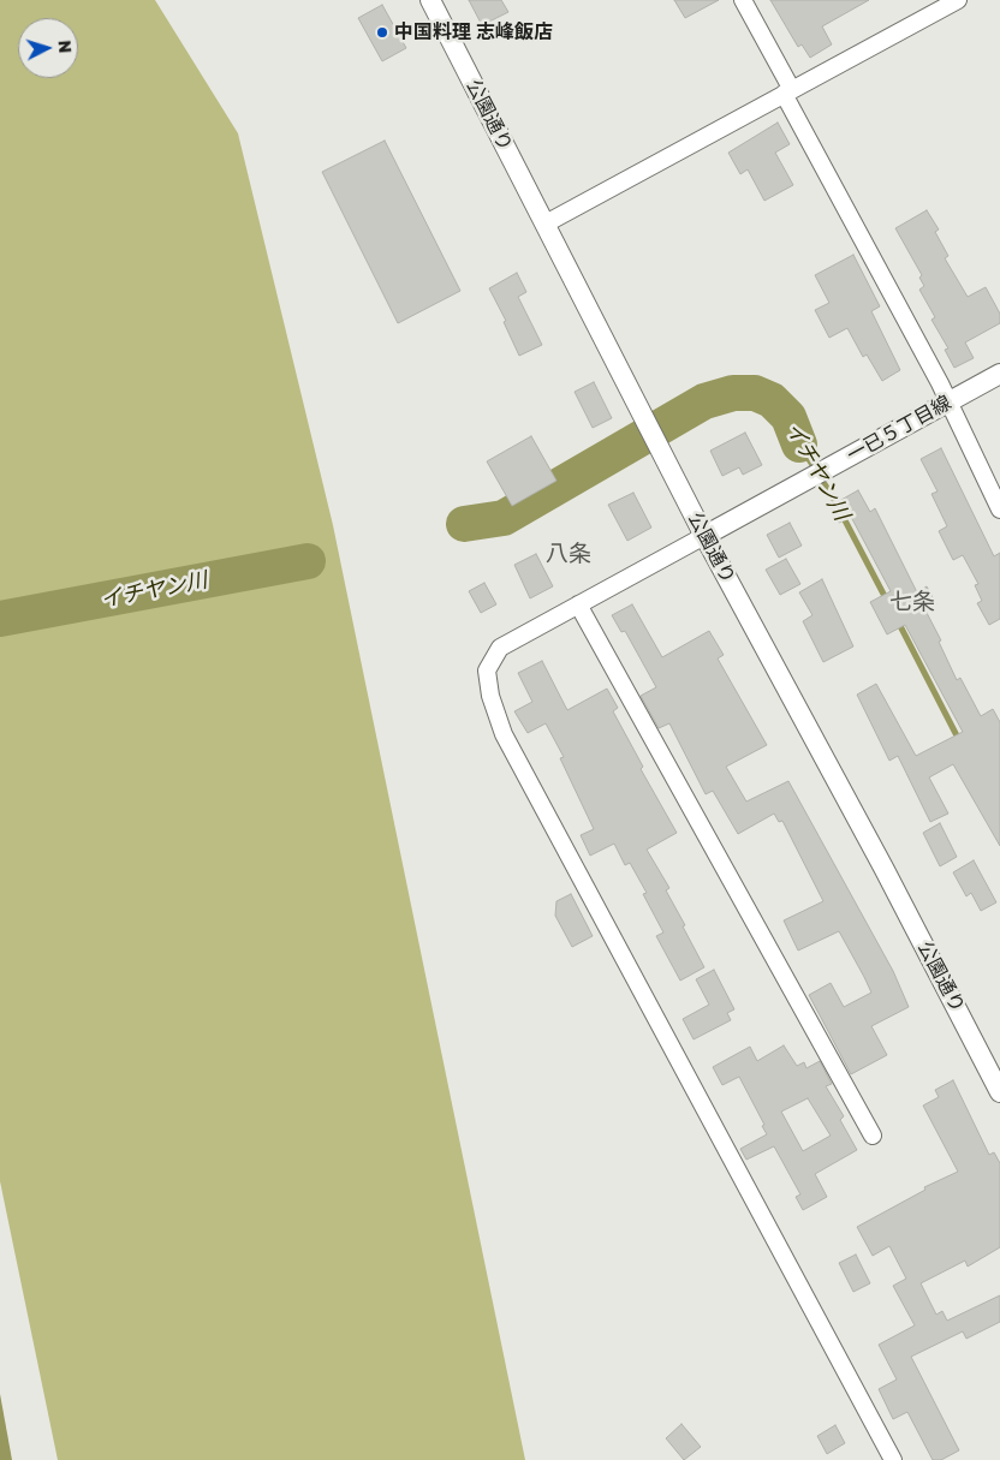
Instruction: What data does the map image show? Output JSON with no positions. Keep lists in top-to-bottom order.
{
  "streets": {
    "street": ["公園通り", "一已５丁目線"]
  },
  "crossings": [
    ["公園通り", "一已５丁目線"]
  ],
  "districts": ["八条", "七条"],
  "water": ["イチヤン川"],
  "places": ["中国料理 志峰飯店"],
  "north": "right"
}
